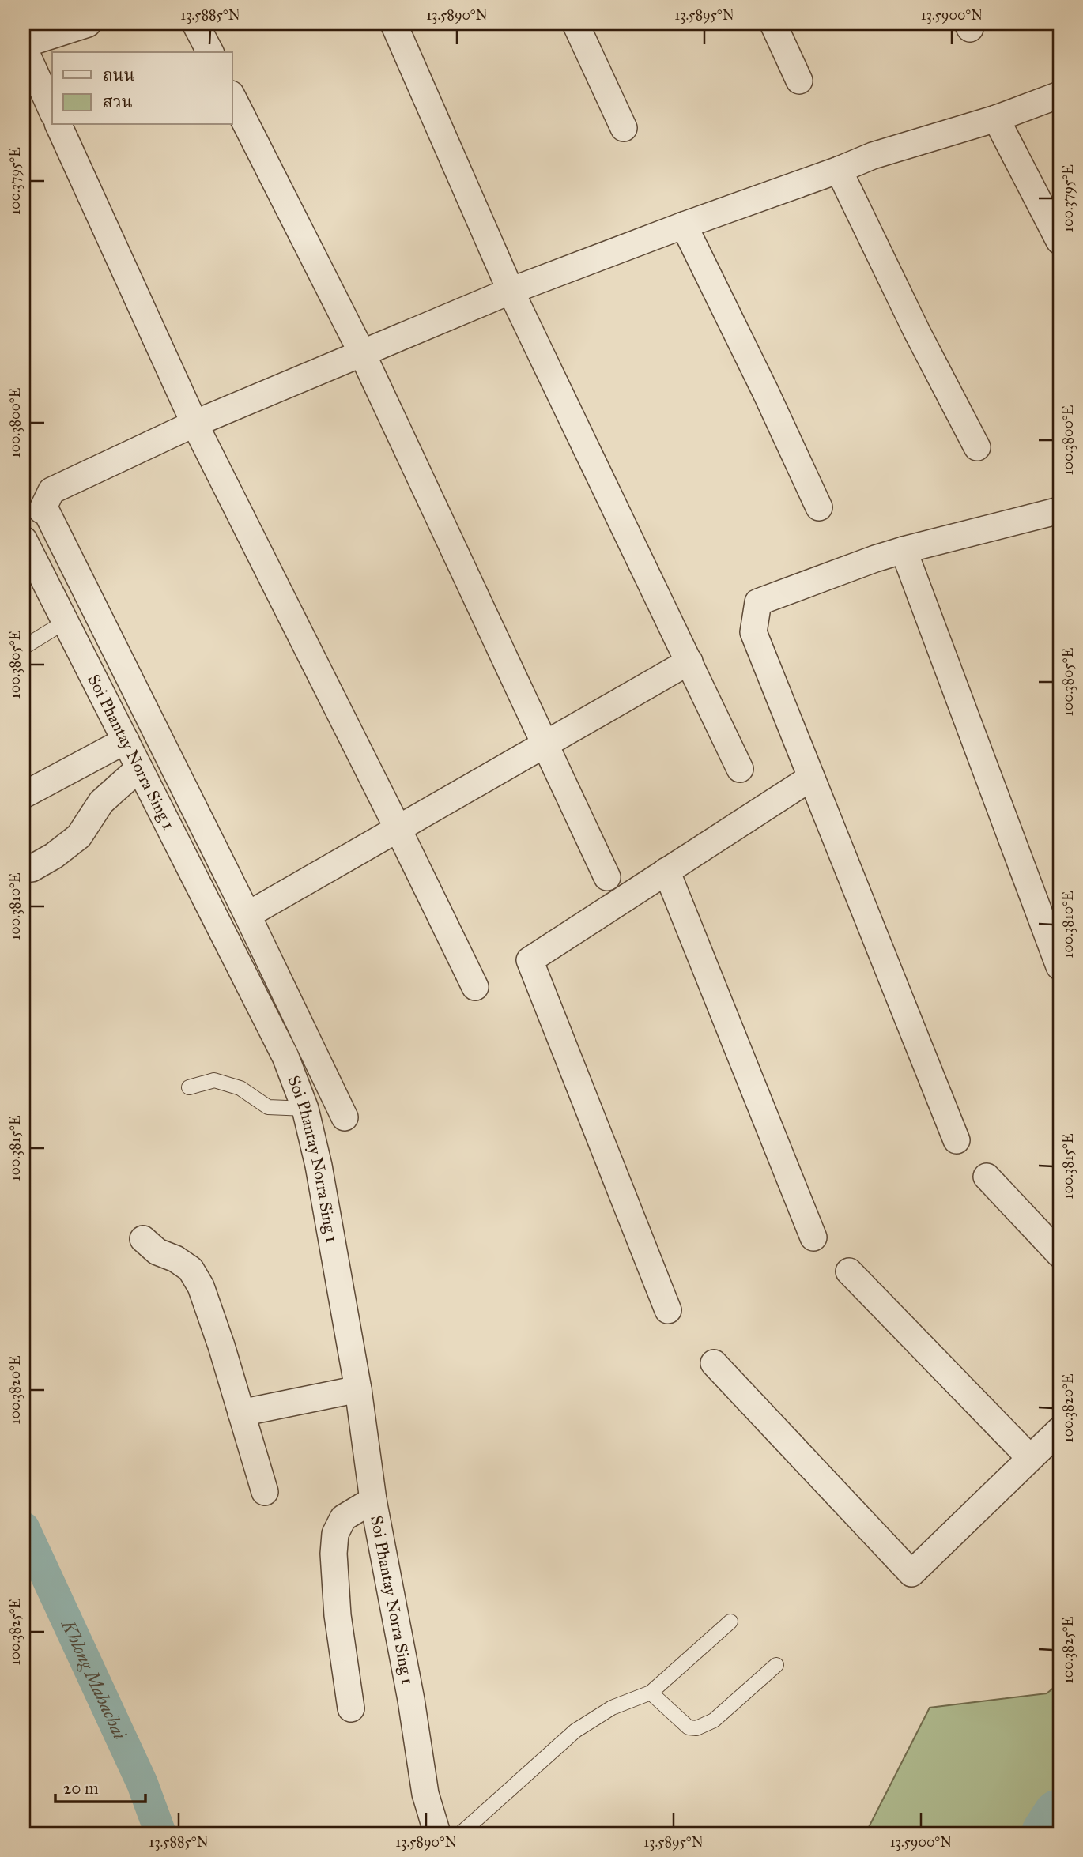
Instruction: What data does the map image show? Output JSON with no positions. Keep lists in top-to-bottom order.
{
  "streets": {
    "street": ["Soi Phantay Norra Sing 1"]
  },
  "water": ["Khlong Mahachai"],
  "legend": ["ถนน", "สวน"],
  "scale_bar": "20 m",
  "coordinates": [
    "13.5885°N",
    "13.5890°N",
    "13.5895°N",
    "13.5900°N",
    "100.3795°E",
    "100.3800°E",
    "100.3805°E",
    "100.3810°E",
    "100.3815°E",
    "100.3820°E",
    "100.3825°E"
  ]
}
